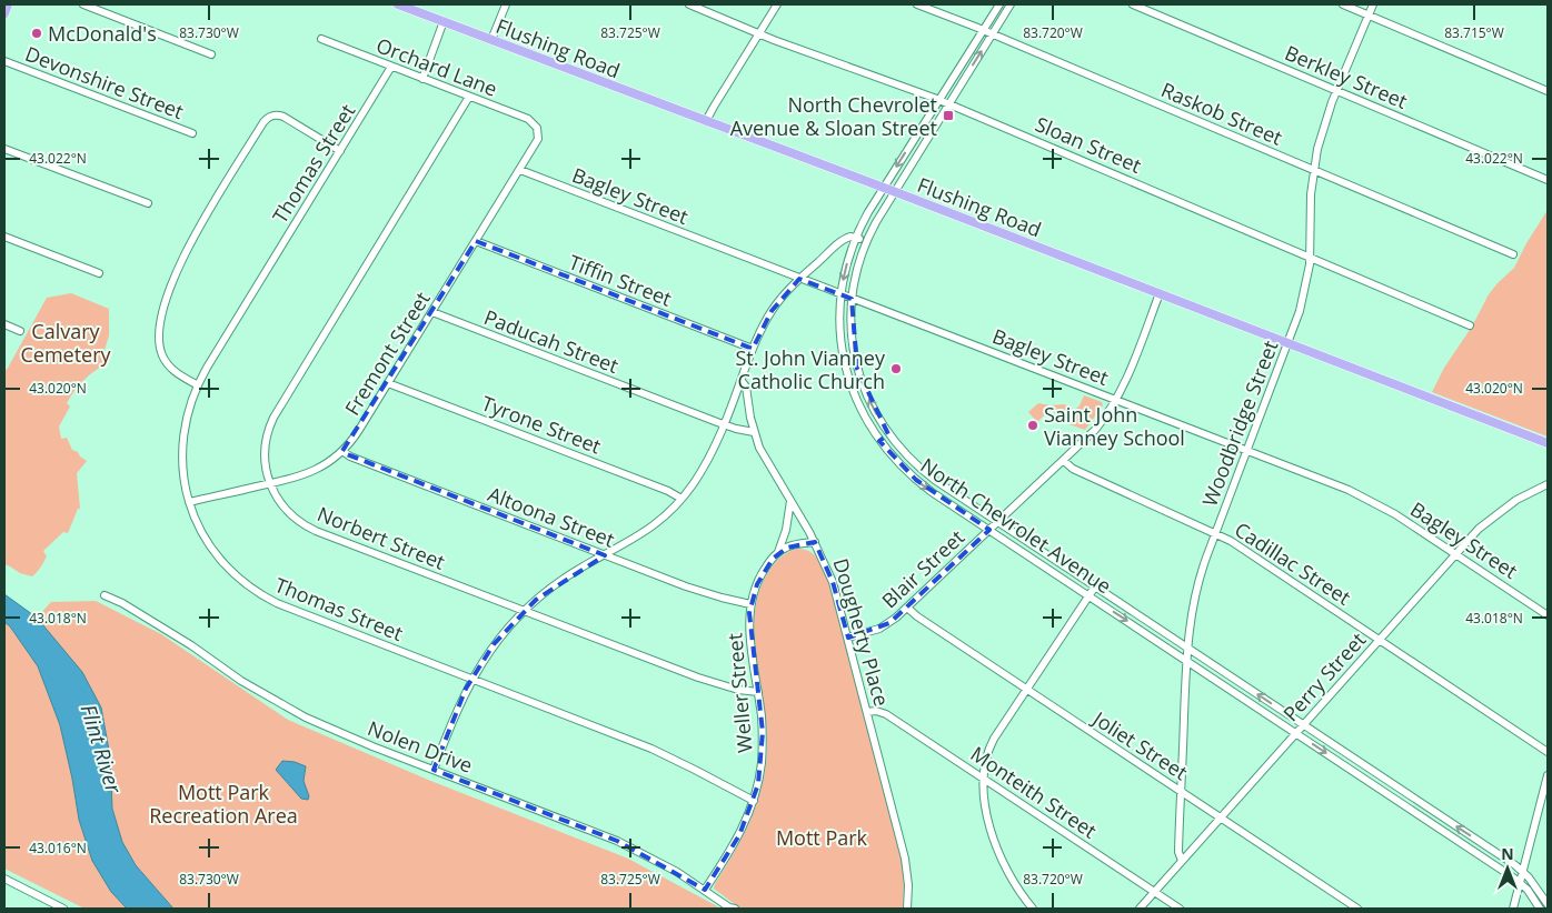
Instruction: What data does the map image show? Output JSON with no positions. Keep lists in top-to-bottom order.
{
  "streets": {
    "main road": ["Flushing Road"],
    "street": [
      "Orchard Lane",
      "Berkley Street",
      "Devonshire Street",
      "Raskob Street",
      "Sloan Street",
      "Thomas Street",
      "Bagley Street",
      "Tiffin Street",
      "Paducah Street",
      "Fremont Street",
      "Woodbridge Street",
      "Tyrone Street",
      "Altoona Street",
      "North Chevrolet Avenue",
      "Norbert Street",
      "Cadillac Street",
      "Blair Street",
      "Dougherty Place",
      "Perry Street",
      "Weller Street",
      "Joliet Street",
      "Nolen Drive",
      "Monteith Street"
    ]
  },
  "crossings": [
    ["Flushing Road", "Woodbridge Street"],
    ["Flushing Road", "North Chevrolet Avenue"],
    ["Flushing Road", "Blair Street"],
    ["Orchard Lane", "Thomas Street"],
    ["Orchard Lane", "Fremont Street"],
    ["Orchard Lane", "Norbert Street"],
    ["Berkley Street", "Woodbridge Street"],
    ["Raskob Street", "Woodbridge Street"],
    ["Raskob Street", "North Chevrolet Avenue"],
    ["Sloan Street", "Woodbridge Street"],
    ["Sloan Street", "North Chevrolet Avenue"],
    ["Thomas Street", "Fremont Street"],
    ["Thomas Street", "Weller Street"],
    ["Bagley Street", "Fremont Street"],
    ["Bagley Street", "Woodbridge Street"],
    ["Bagley Street", "North Chevrolet Avenue"],
    ["Bagley Street", "Blair Street"],
    ["Bagley Street", "Perry Street"],
    ["Tiffin Street", "Fremont Street"],
    ["Paducah Street", "Fremont Street"],
    ["Paducah Street", "Dougherty Place"],
    ["Fremont Street", "Tyrone Street"],
    ["Fremont Street", "Altoona Street"],
    ["Fremont Street", "Norbert Street"],
    ["Woodbridge Street", "North Chevrolet Avenue"],
    ["Woodbridge Street", "Cadillac Street"],
    ["Woodbridge Street", "Perry Street"],
    ["Woodbridge Street", "Joliet Street"],
    ["Altoona Street", "Weller Street"],
    ["North Chevrolet Avenue", "Blair Street"],
    ["North Chevrolet Avenue", "Perry Street"],
    ["Norbert Street", "Weller Street"],
    ["Cadillac Street", "Blair Street"],
    ["Cadillac Street", "Perry Street"],
    ["Blair Street", "Dougherty Place"],
    ["Blair Street", "Joliet Street"],
    ["Dougherty Place", "Weller Street"],
    ["Dougherty Place", "Monteith Street"],
    ["Perry Street", "Joliet Street"],
    ["Perry Street", "Monteith Street"],
    ["Weller Street", "Nolen Drive"]
  ],
  "water": ["Flint River"],
  "parks": ["Calvary Cemetery", "Mott Park Recreation Area", "Mott Park"],
  "places": {
    "other": ["McDonald's", "St. John Vianney Catholic Church", "Saint John Vianney School"],
    "transit": ["North Chevrolet Avenue & Sloan Street"]
  },
  "north": "top",
  "coordinates": [
    "83.730°W",
    "83.725°W",
    "83.720°W",
    "83.715°W",
    "43.022°N",
    "43.020°N",
    "43.018°N",
    "43.016°N"
  ]
}
